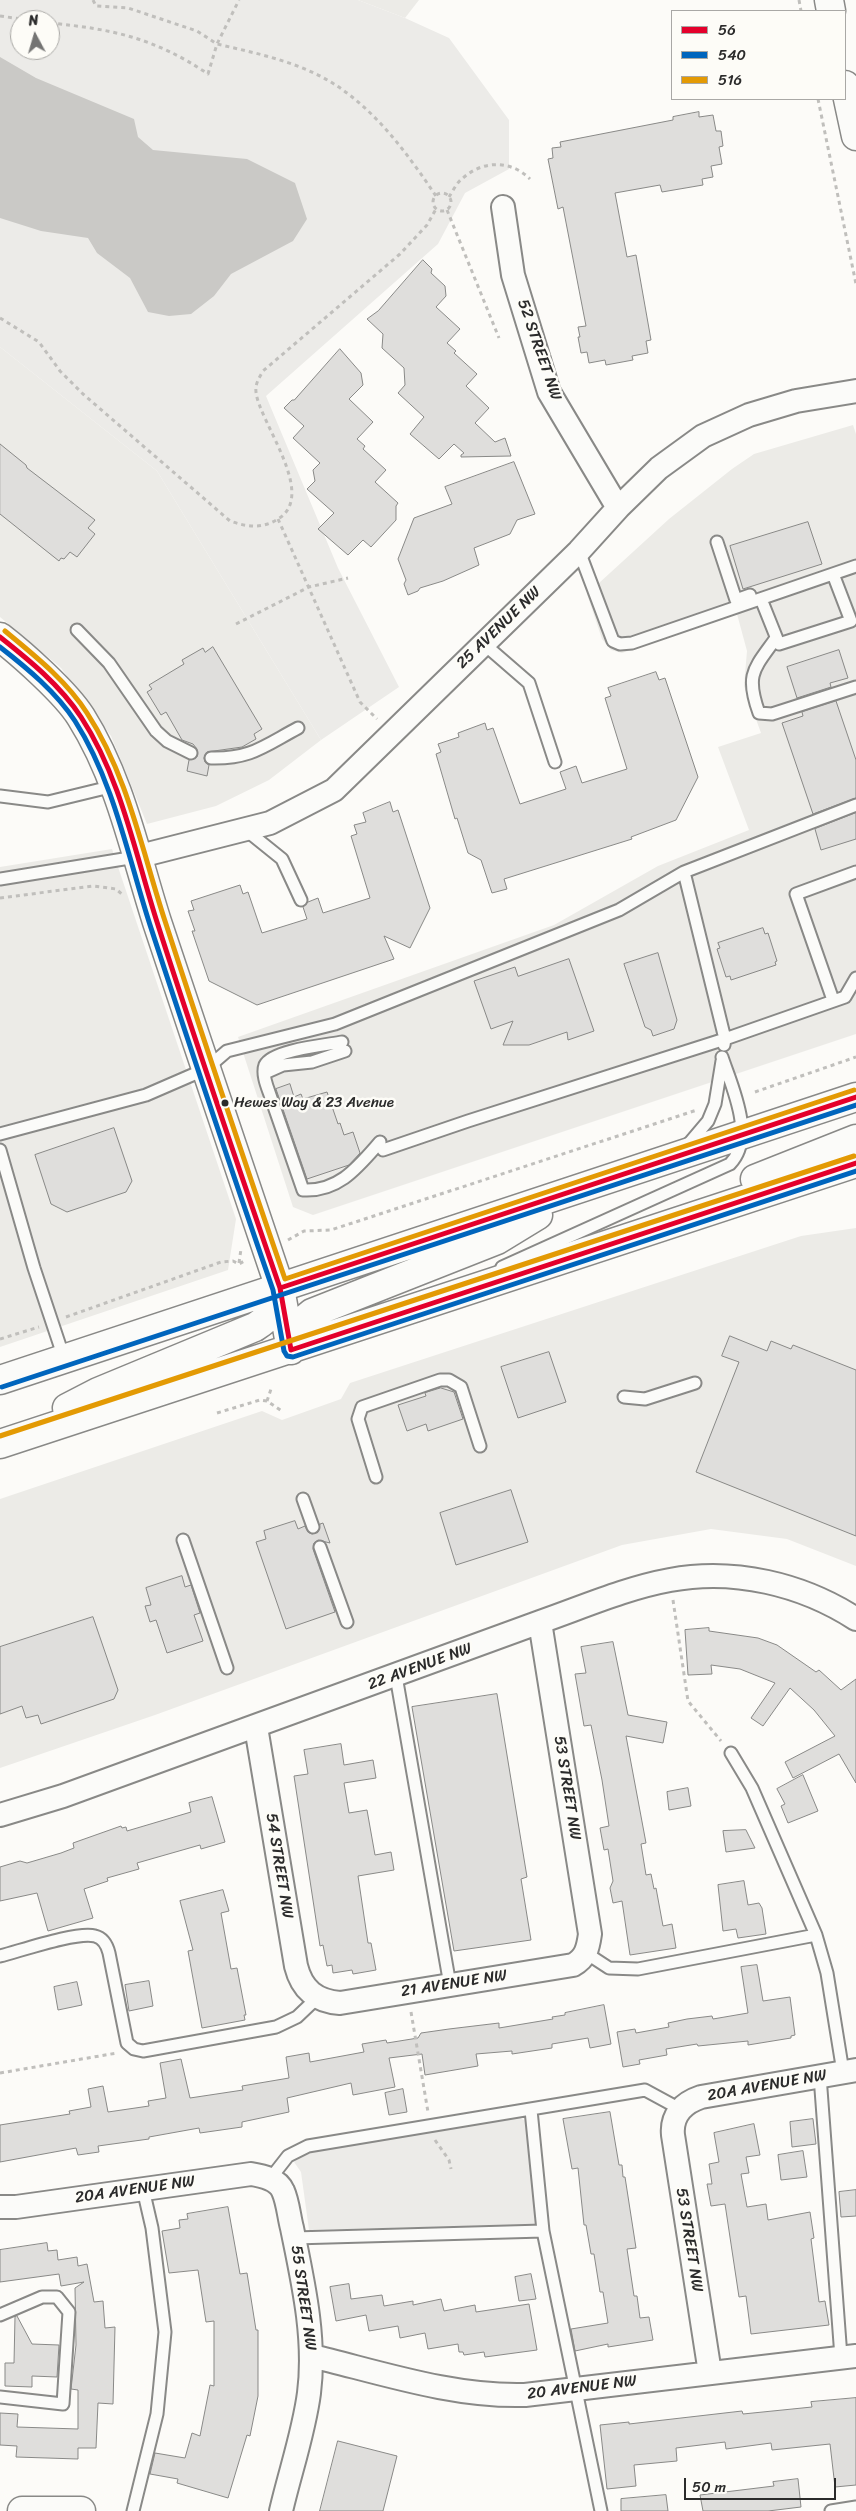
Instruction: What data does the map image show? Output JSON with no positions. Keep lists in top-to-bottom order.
{
  "streets": {
    "street": [
      "52 STREET NW",
      "25 AVENUE NW",
      "22 AVENUE NW",
      "53 STREET NW",
      "54 STREET NW",
      "21 AVENUE NW",
      "20A AVENUE NW",
      "55 STREET NW",
      "20 AVENUE NW"
    ]
  },
  "crossings": [
    ["52 STREET NW", "25 AVENUE NW"],
    ["22 AVENUE NW", "53 STREET NW"],
    ["22 AVENUE NW", "54 STREET NW"],
    ["53 STREET NW", "21 AVENUE NW"],
    ["53 STREET NW", "20A AVENUE NW"],
    ["53 STREET NW", "20 AVENUE NW"],
    ["54 STREET NW", "21 AVENUE NW"],
    ["20A AVENUE NW", "55 STREET NW"],
    ["55 STREET NW", "20 AVENUE NW"]
  ],
  "places": ["Hewes Way & 23 Avenue"],
  "lines": ["transit line 516", "transit line 56", "transit line 540"],
  "legend": ["56", "540", "516"],
  "scale_bar": "50 m",
  "north": "top"
}
